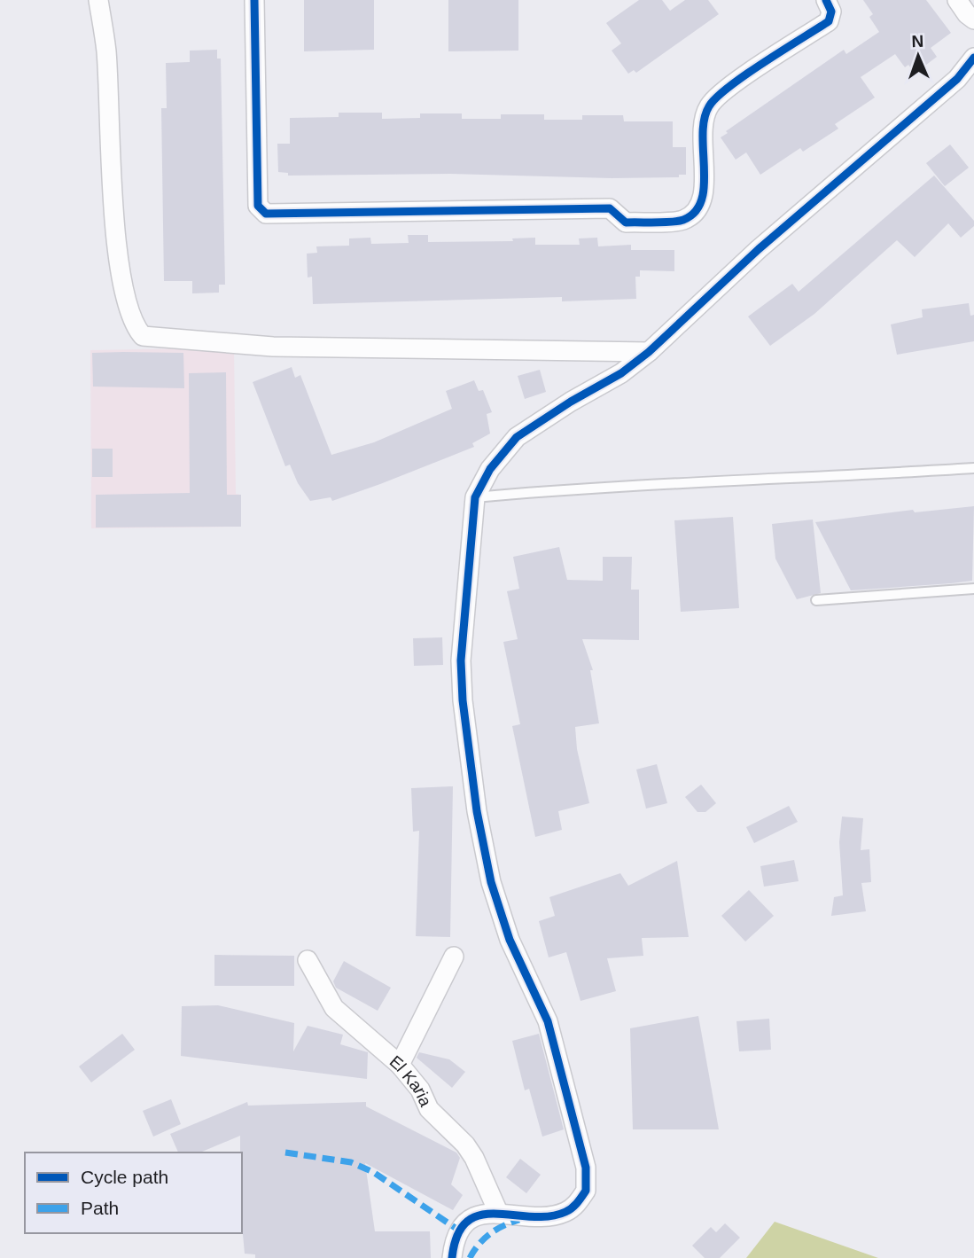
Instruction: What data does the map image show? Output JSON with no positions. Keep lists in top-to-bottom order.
{
  "streets": {
    "street": ["El Karia"]
  },
  "legend": ["Cycle path", "Path"],
  "north": "top"
}
